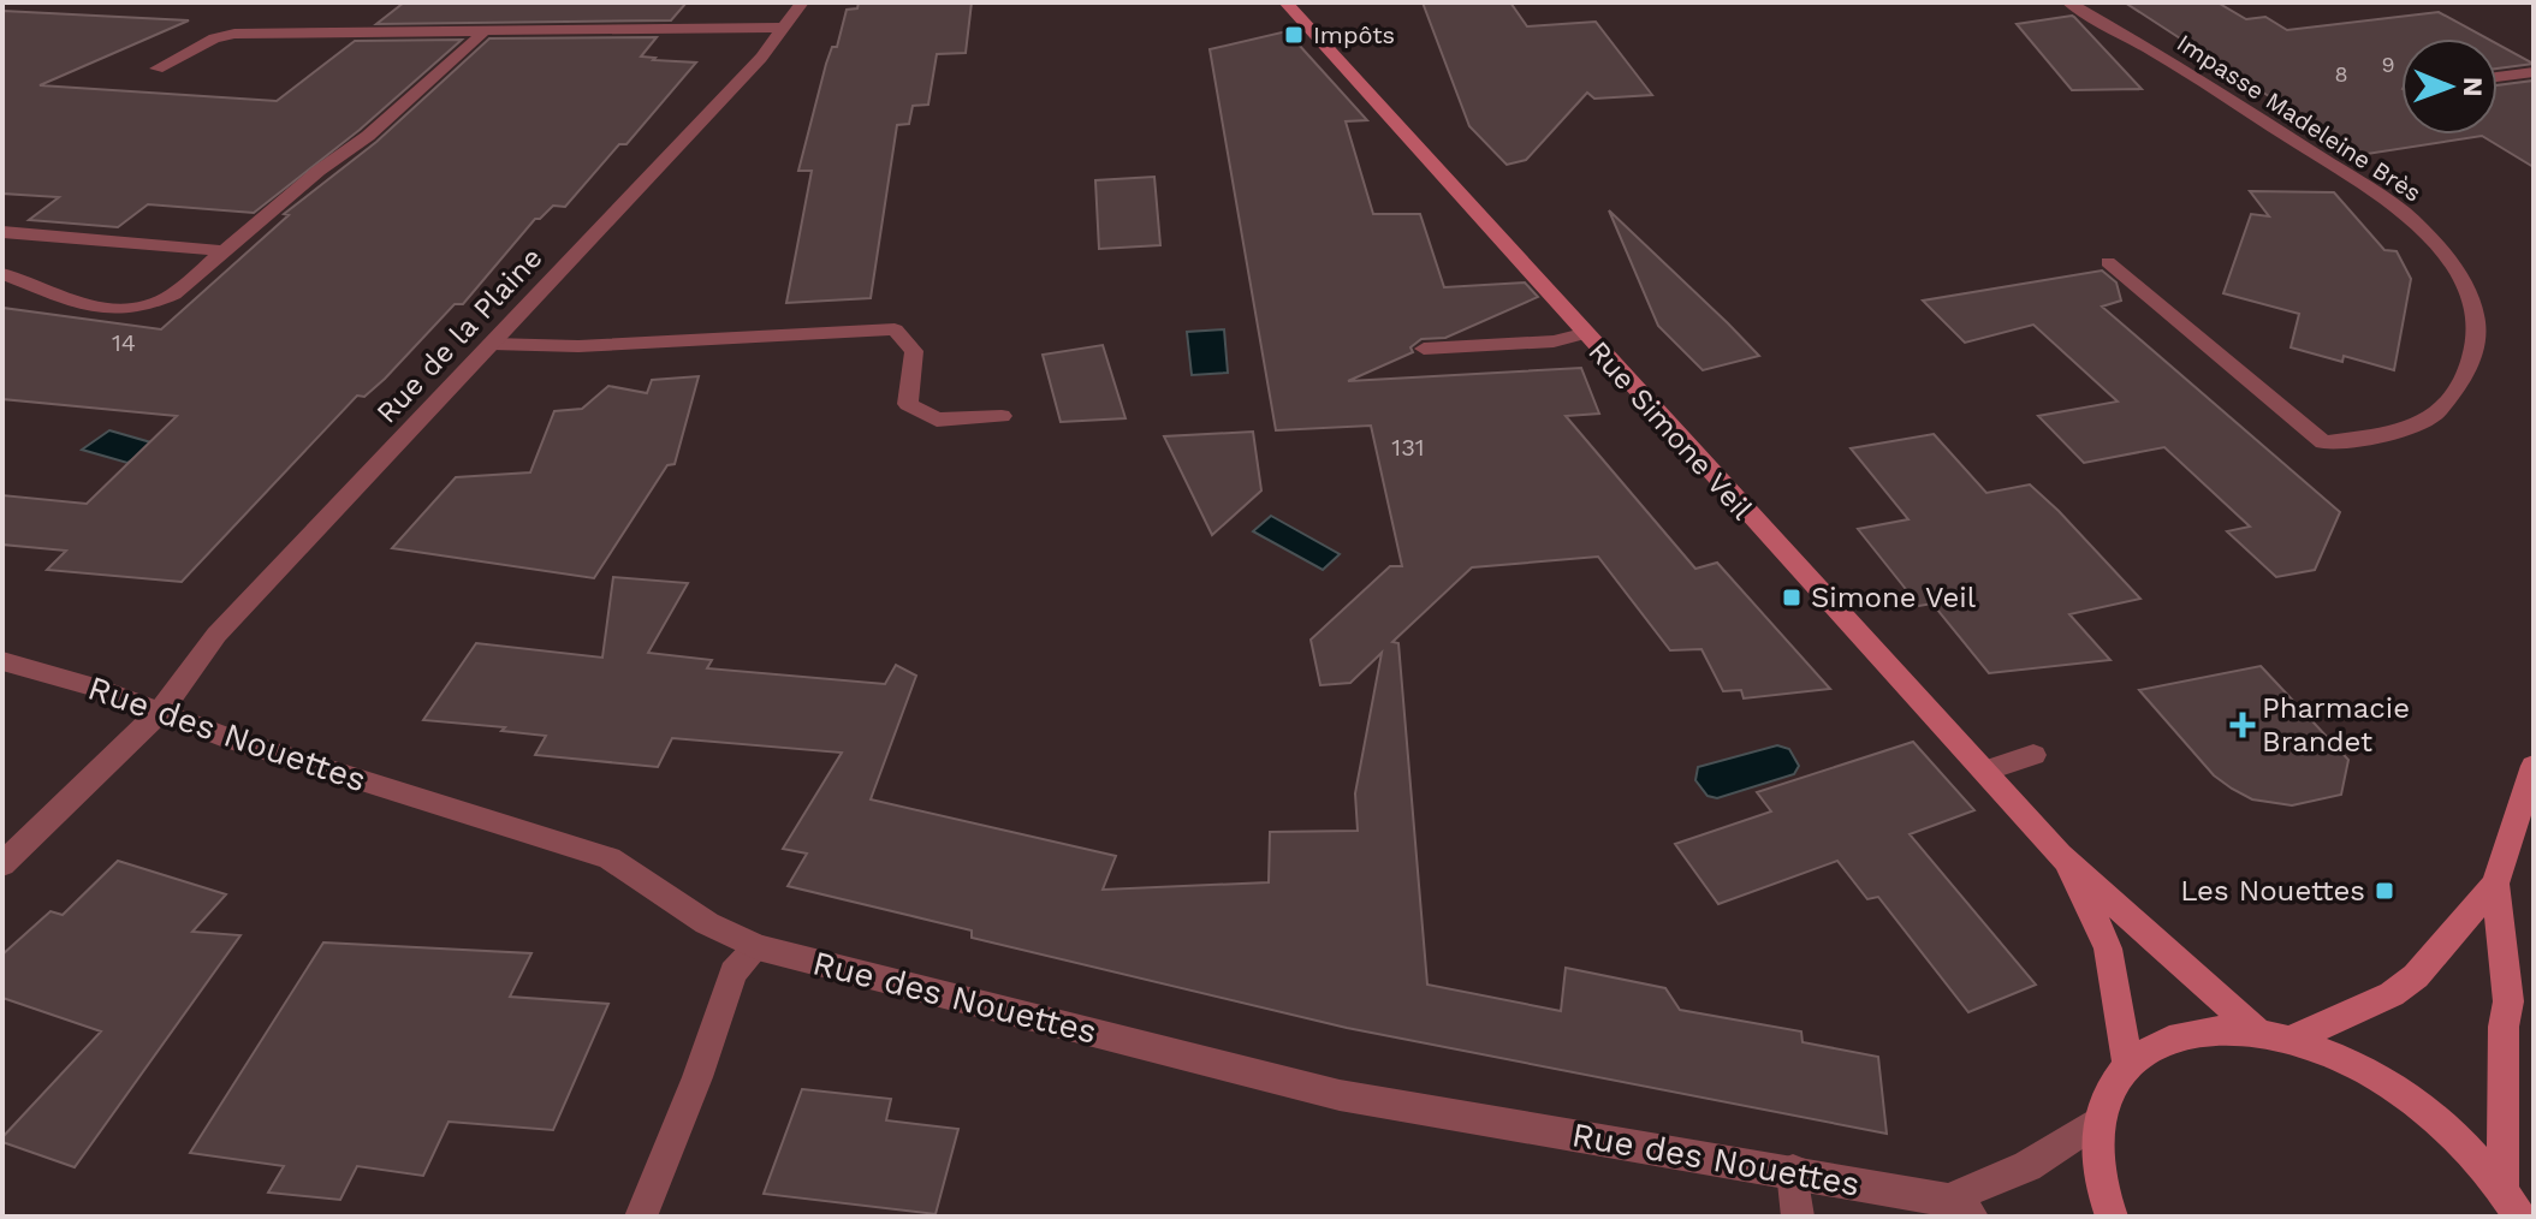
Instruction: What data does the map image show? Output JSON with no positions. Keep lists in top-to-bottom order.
{
  "streets": {
    "main road": ["Rue Simone Veil"],
    "street": ["Impasse Madeleine Brès", "Rue de la Plaine", "Rue des Nouettes"]
  },
  "crossings": [
    ["Rue de la Plaine", "Rue des Nouettes"]
  ],
  "places": {
    "transit": ["Impôts", "Simone Veil", "Les Nouettes"],
    "health": ["Pharmacie Brandet"]
  },
  "house_numbers": [
    "9",
    "8",
    "14",
    "131"
  ],
  "north": "right"
}
